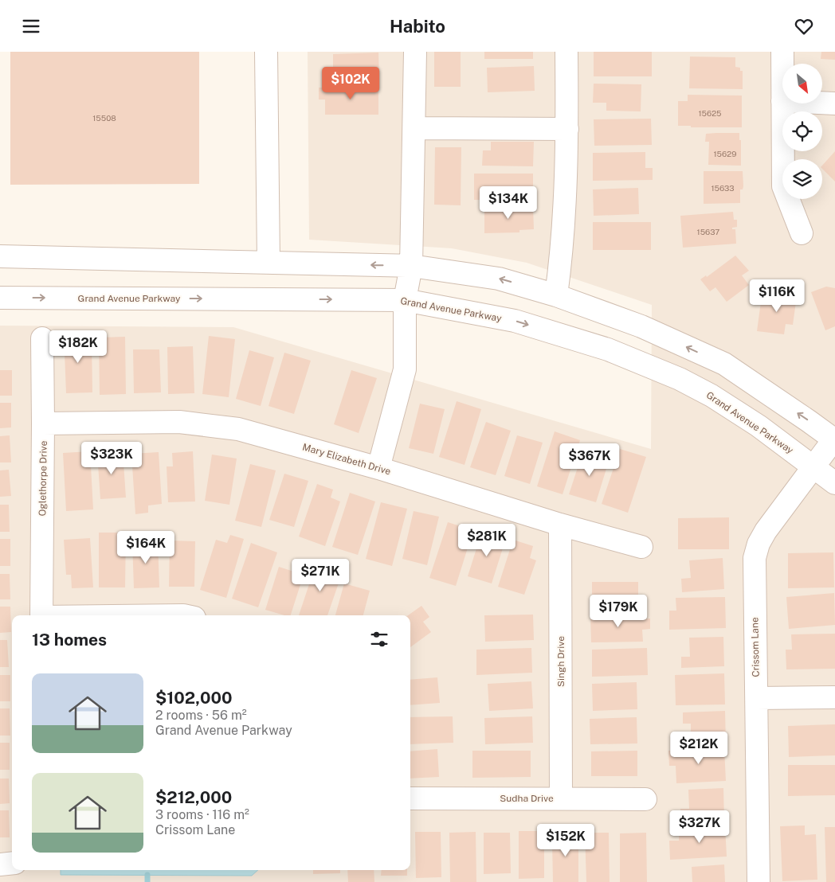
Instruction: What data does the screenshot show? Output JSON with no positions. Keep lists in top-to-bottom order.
{
  "streets": {
    "street": [
      "Grand Avenue Parkway",
      "Mary Elizabeth Drive",
      "Oglethorpe Drive",
      "Crissom Lane",
      "Singh Drive",
      "Sudha Drive"
    ]
  },
  "crossings": [
    ["Grand Avenue Parkway", "Crissom Lane"],
    ["Mary Elizabeth Drive", "Oglethorpe Drive"],
    ["Mary Elizabeth Drive", "Singh Drive"],
    ["Singh Drive", "Sudha Drive"]
  ],
  "house_numbers": [
    "15625",
    "15508",
    "15629",
    "15633",
    "15637"
  ],
  "north": "bottom right",
  "page": {
    "header": "Habito",
    "price": [
      "$102K",
      "$134K",
      "$116K",
      "$182K",
      "$323K",
      "$367K",
      "$281K",
      "$164K",
      "$271K",
      "$179K",
      "$212K",
      "$327K",
      "$152K"
    ],
    "heading": "13 homes",
    "list": [
      {
        "name": "$102,000",
        "note": "2 rooms · 56 m² · Grand Avenue Parkway"
      },
      {
        "name": "$212,000",
        "note": "3 rooms · 116 m² · Crissom Lane"
      }
    ]
  }
}
